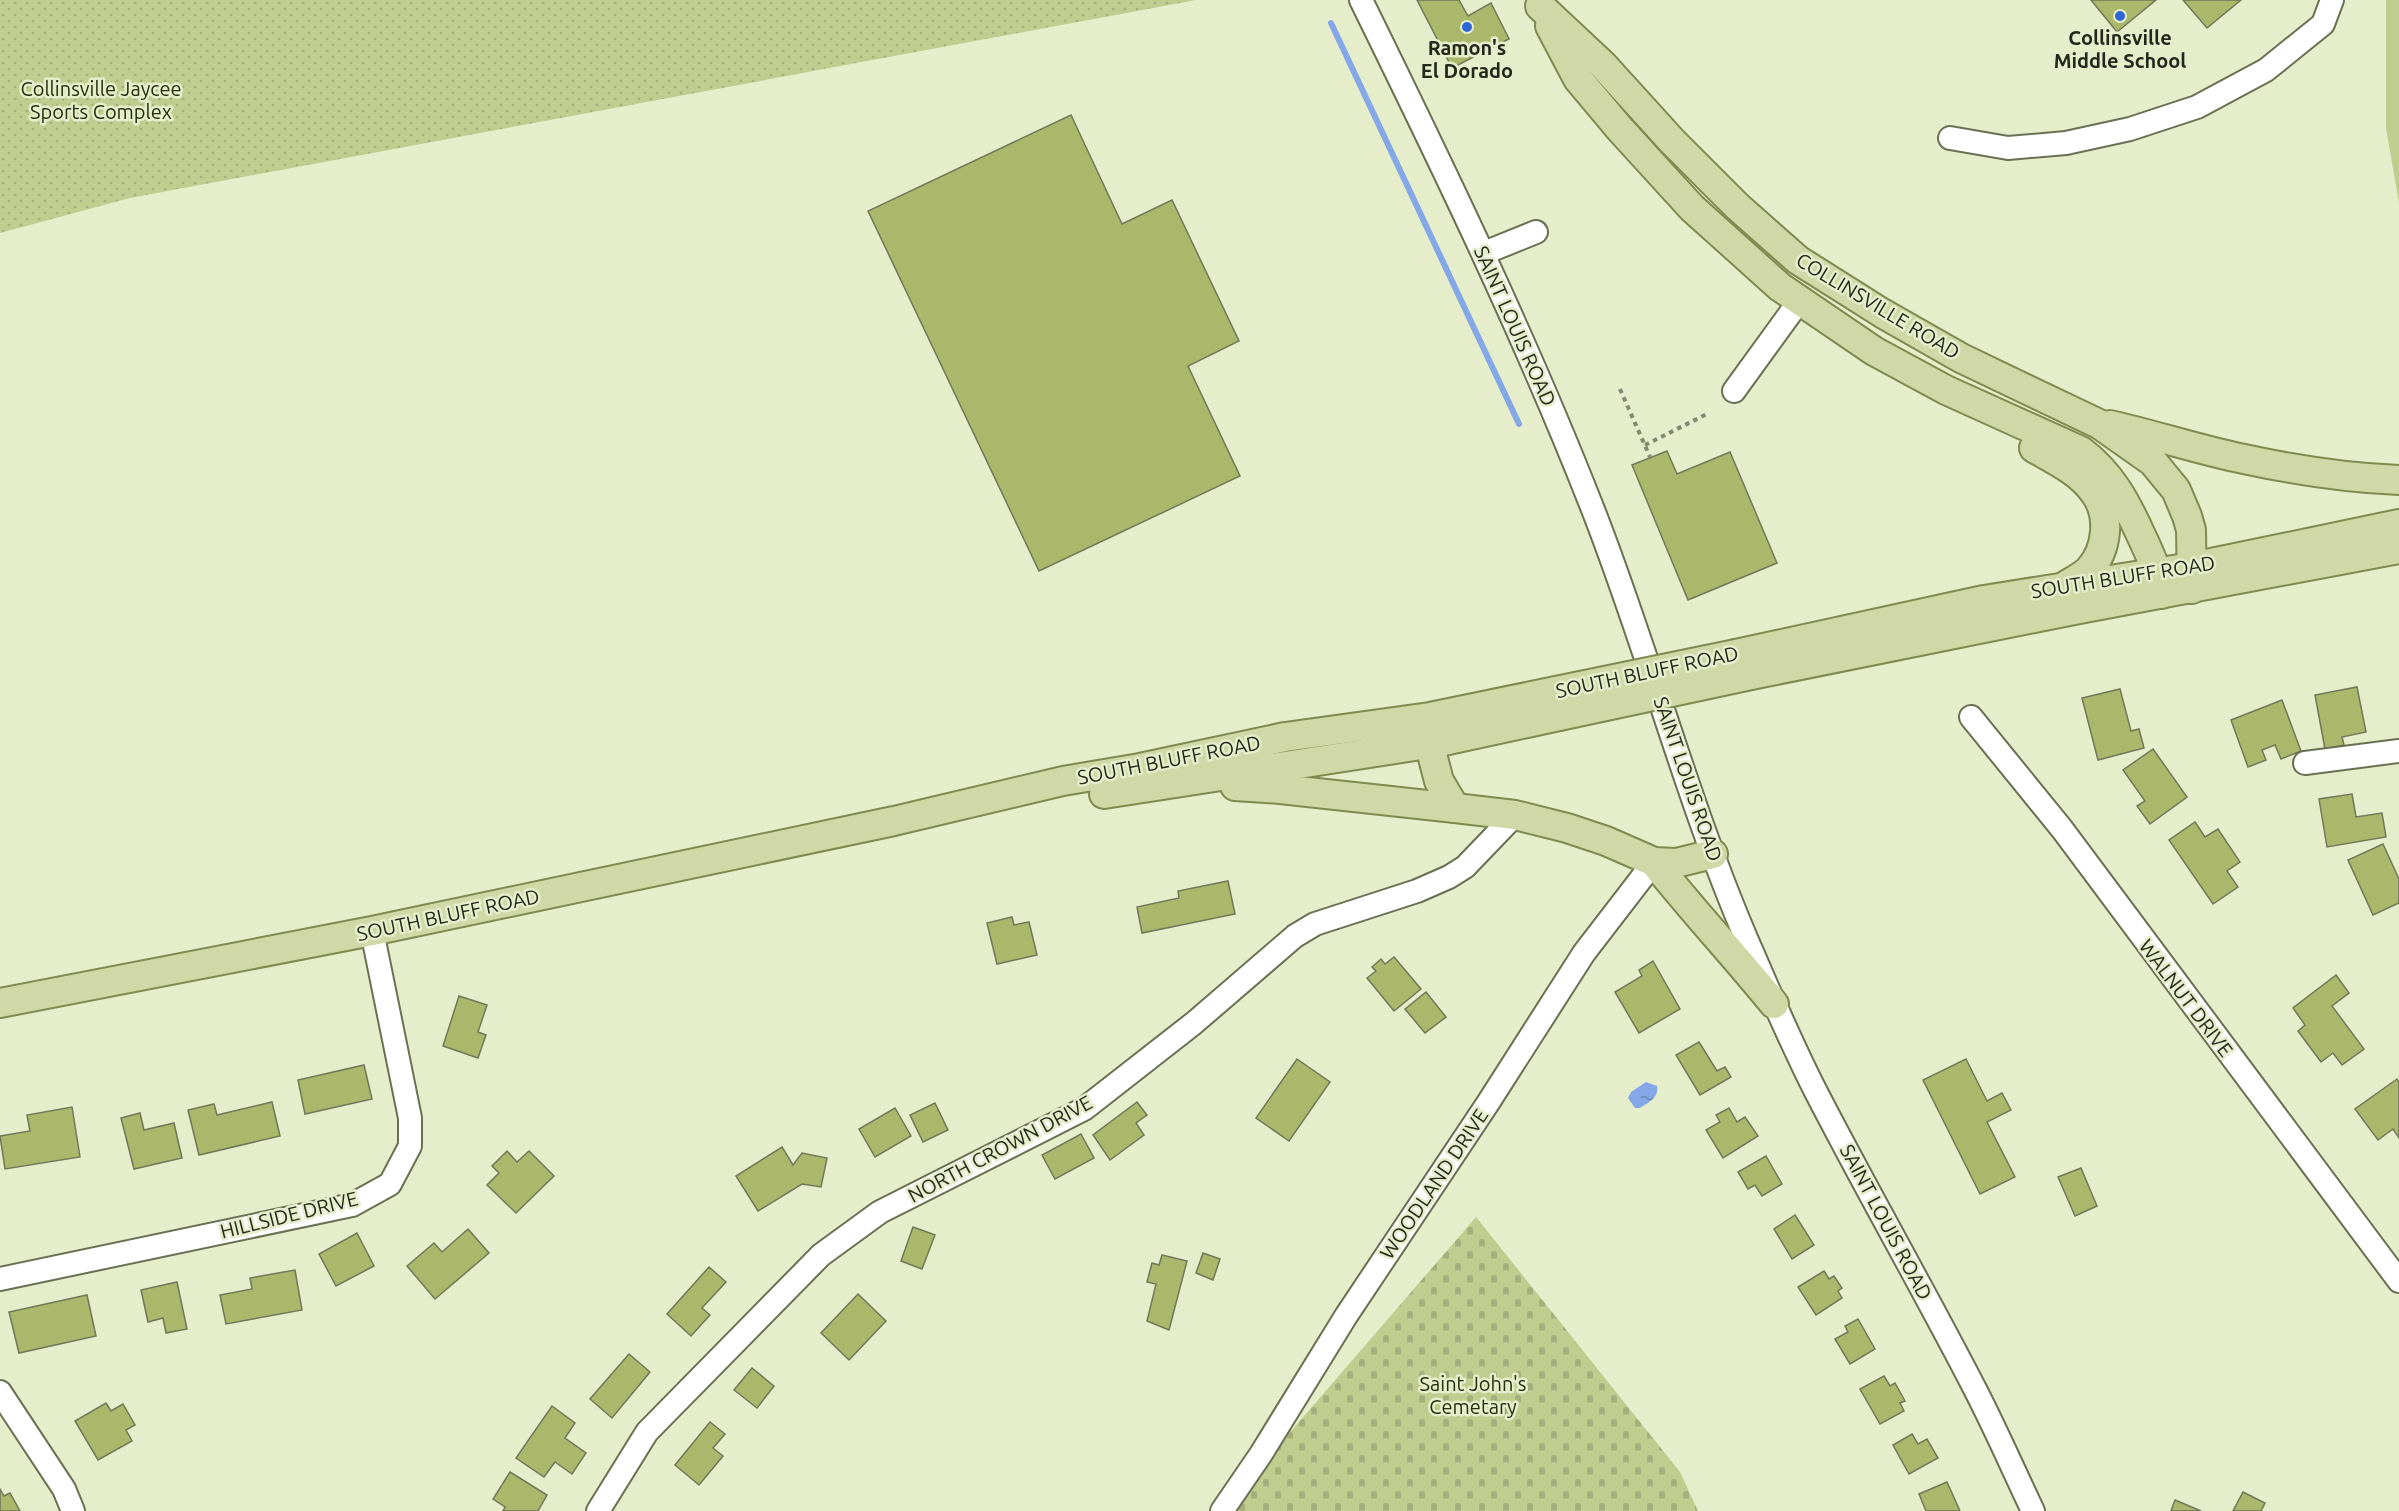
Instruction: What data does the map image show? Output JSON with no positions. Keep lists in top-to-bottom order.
{
  "streets": {
    "main road": ["COLLINSVILLE ROAD", "SOUTH BLUFF ROAD"],
    "street": [
      "SAINT LOUIS ROAD",
      "WALNUT DRIVE",
      "NORTH CROWN DRIVE",
      "WOODLAND DRIVE",
      "HILLSIDE DRIVE"
    ]
  },
  "crossings": [
    ["COLLINSVILLE ROAD", "SOUTH BLUFF ROAD"],
    ["SOUTH BLUFF ROAD", "HILLSIDE DRIVE"]
  ],
  "parks": ["Collinsville Jaycee Sports Complex", "Saint John's Cemetary"],
  "places": ["Collinsville Middle School", "Ramon's El Dorado"]
}
